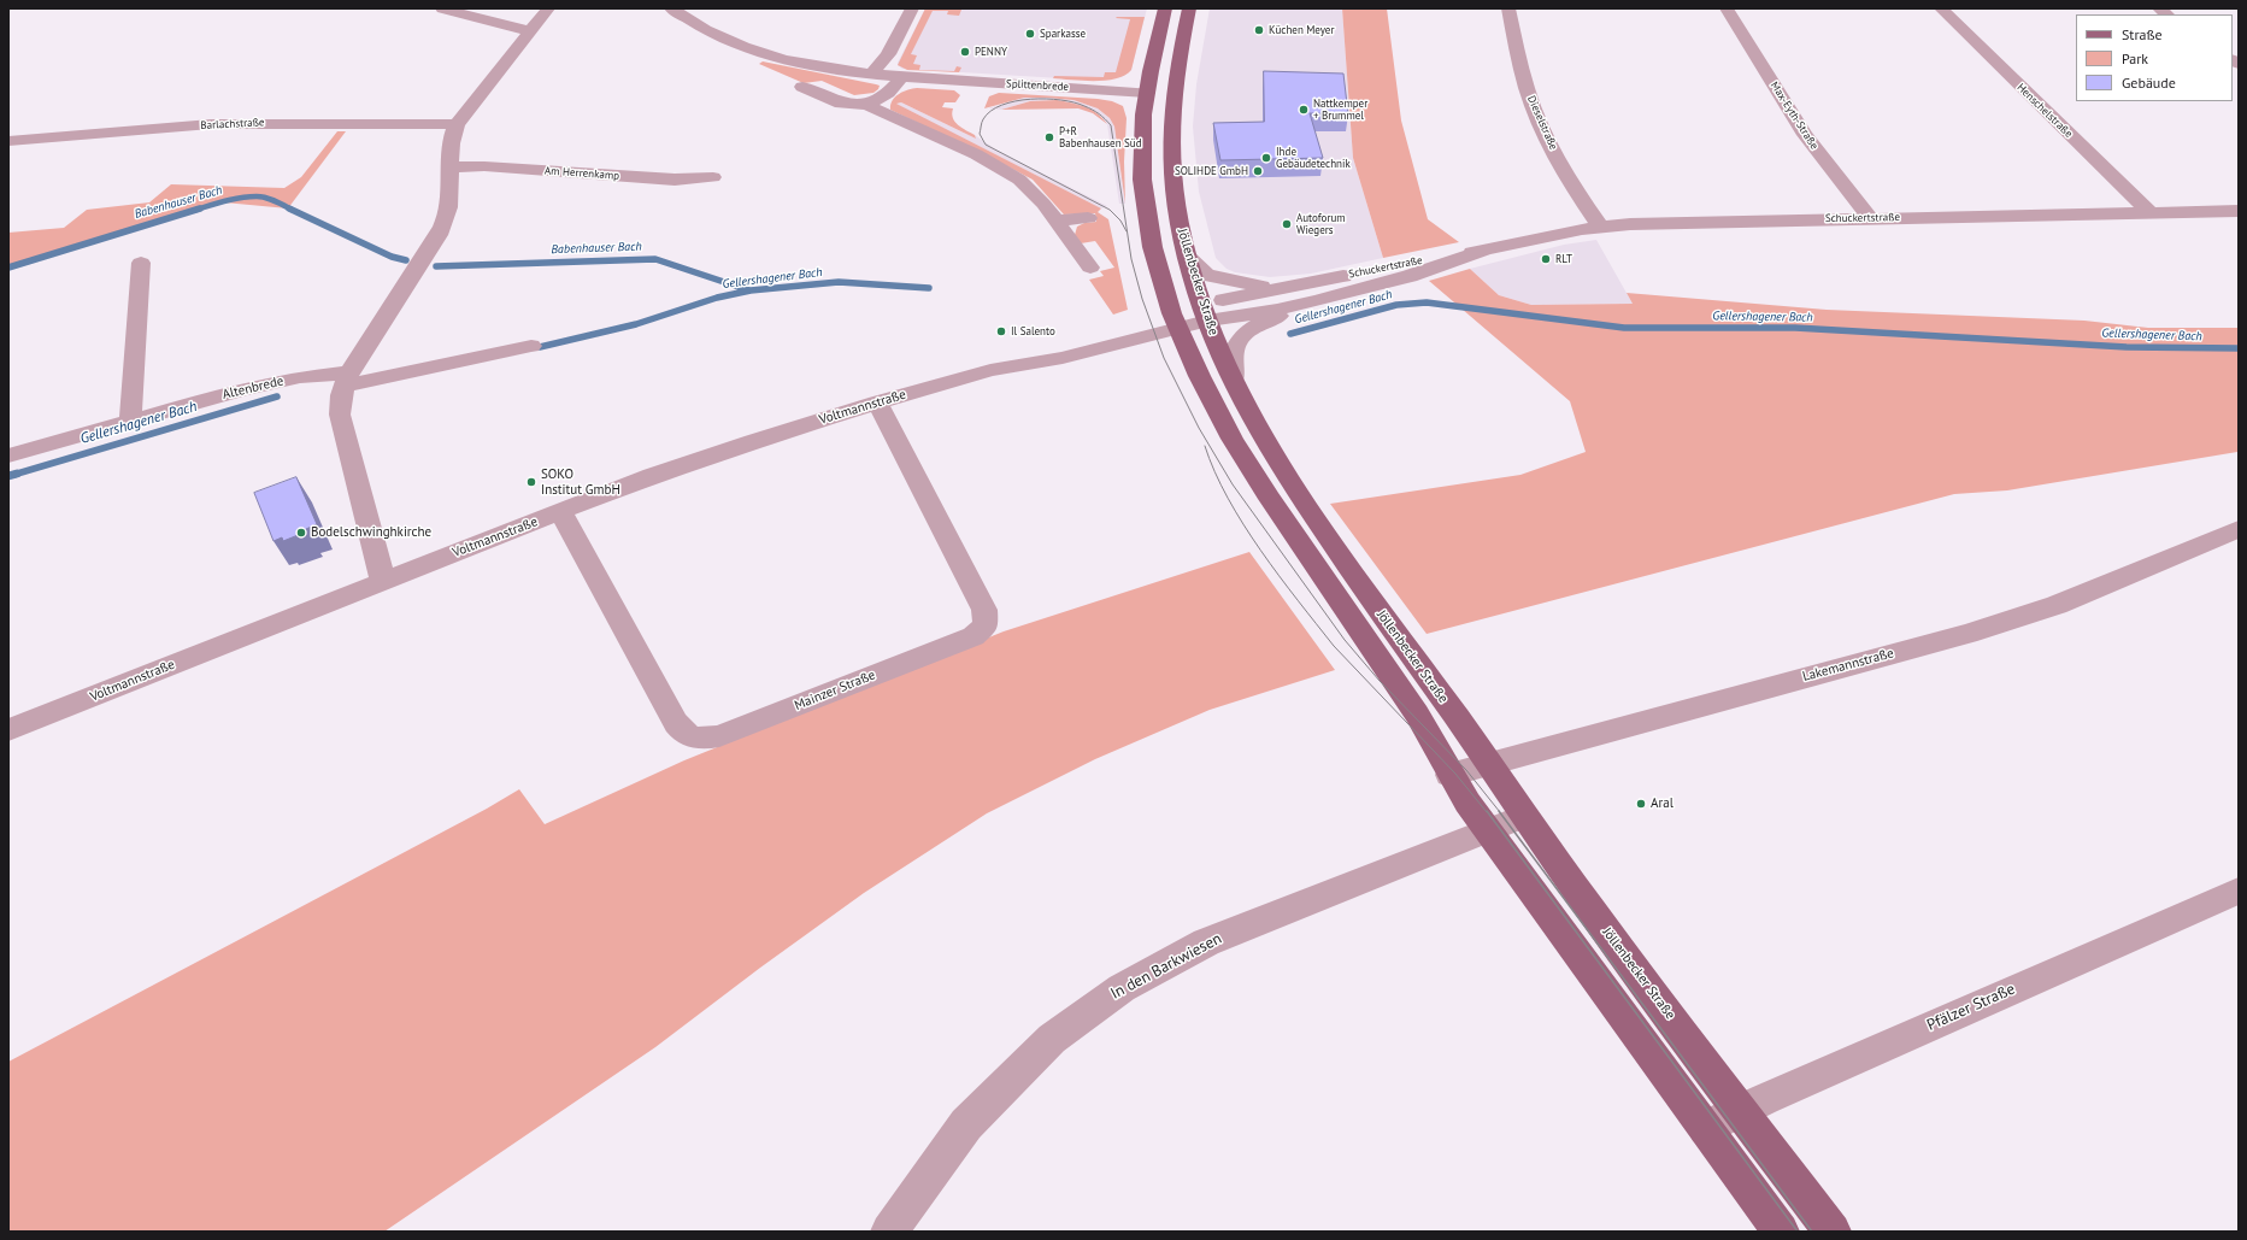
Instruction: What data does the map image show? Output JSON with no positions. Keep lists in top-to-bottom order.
{
  "streets": {
    "main road": ["Splittenbrede", "Jöllenbecker Straße"],
    "street": [
      "Henschelstraße",
      "Max-Eyth-Straße",
      "Dieselstraße",
      "Barlachstraße",
      "Am Herrenkamp",
      "Schuckertstraße",
      "Altenbrede",
      "Voltmannstraße",
      "Lakemannstraße",
      "Mainzer Straße",
      "In den Barkwiesen",
      "Pfälzer Straße"
    ]
  },
  "crossings": [
    ["Splittenbrede", "Jöllenbecker Straße"],
    ["Henschelstraße", "Schuckertstraße"],
    ["Max-Eyth-Straße", "Schuckertstraße"],
    ["Dieselstraße", "Schuckertstraße"],
    ["Schuckertstraße", "Jöllenbecker Straße"],
    ["Schuckertstraße", "Voltmannstraße"],
    ["Jöllenbecker Straße", "Voltmannstraße"],
    ["Jöllenbecker Straße", "Lakemannstraße"],
    ["Jöllenbecker Straße", "In den Barkwiesen"],
    ["Jöllenbecker Straße", "Pfälzer Straße"],
    ["Voltmannstraße", "Mainzer Straße"]
  ],
  "water": ["Babenhauser Bach", "Gellershagener Bach"],
  "places": [
    "Küchen Meyer",
    "Sparkasse",
    "PENNY",
    "Nattkemper + Brummel",
    "P+R Babenhausen Süd",
    "Ihde Gebäudetechnik",
    "SOLIHDE GmbH",
    "Autoforum Wiegers",
    "RLT",
    "Il Salento",
    "SOKO Institut GmbH",
    "Bodelschwinghkirche",
    "Aral"
  ],
  "legend": ["Straße", "Park", "Gebäude"]
}
